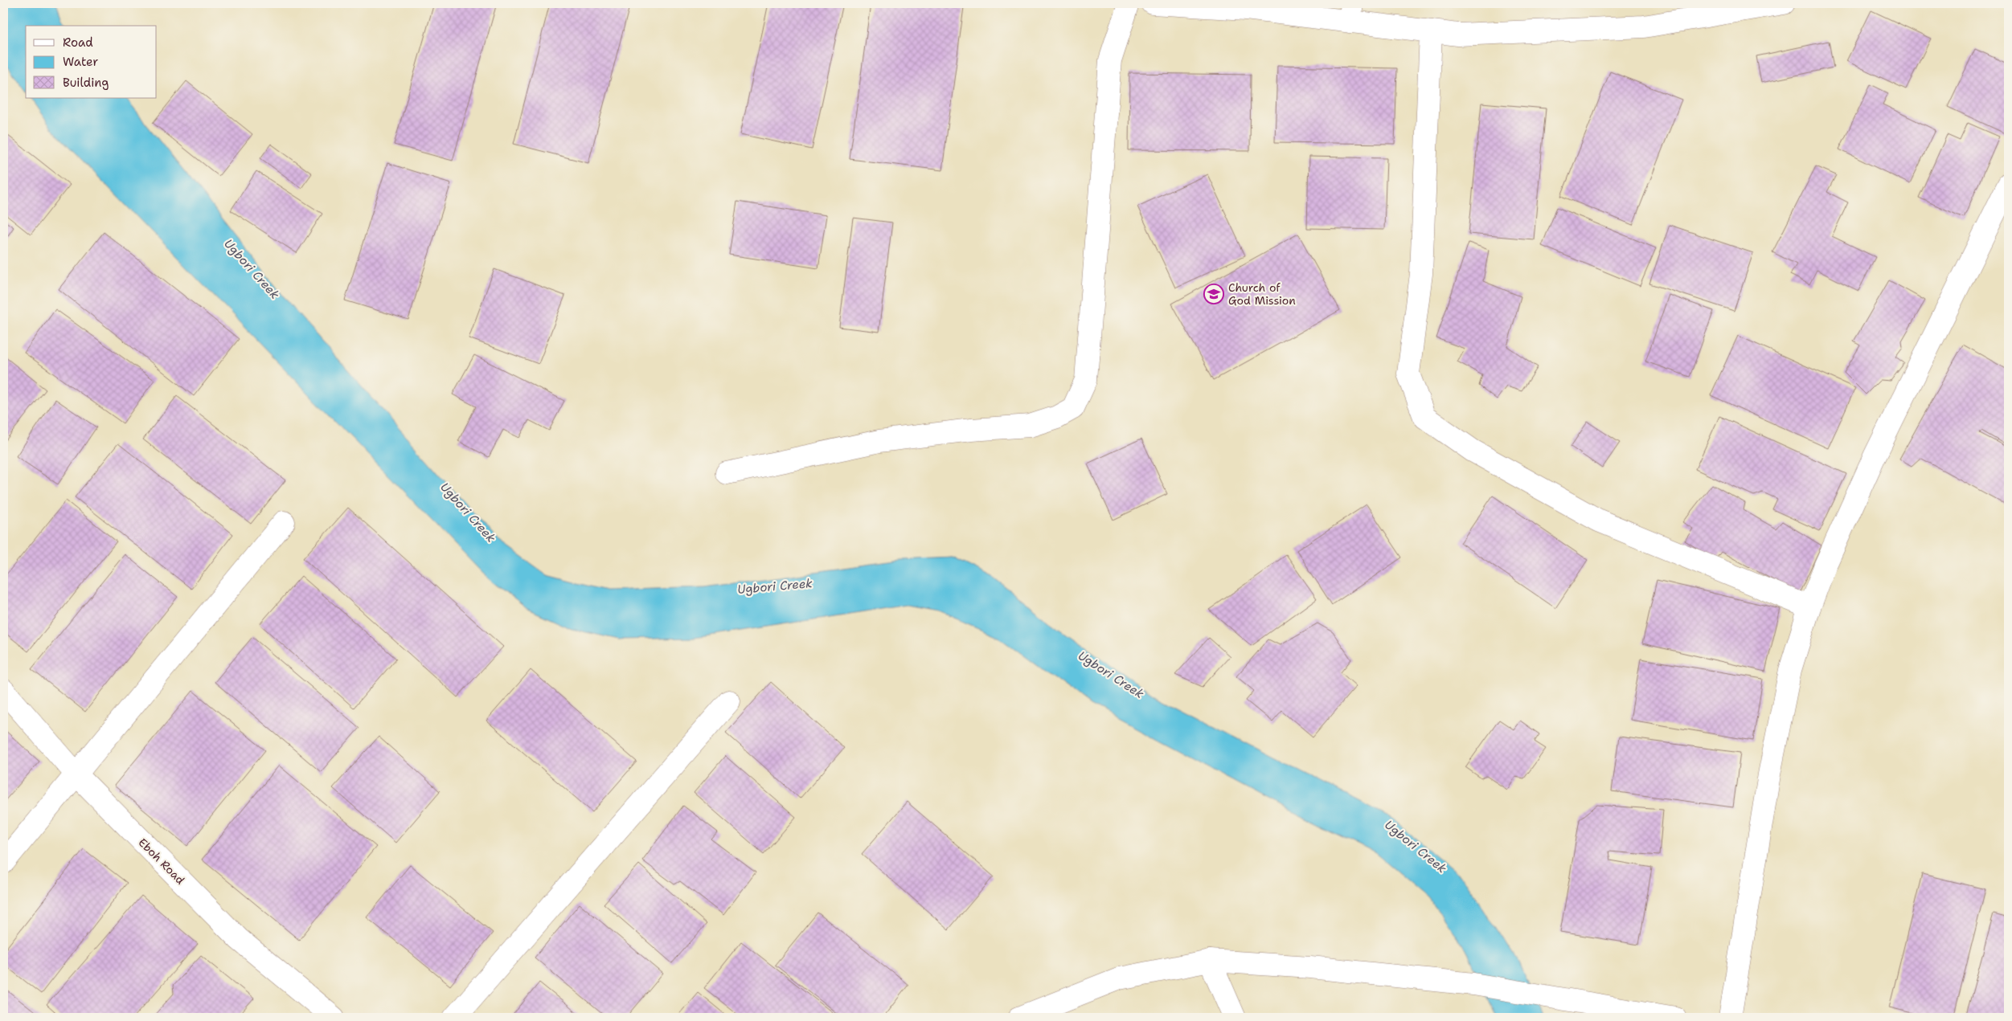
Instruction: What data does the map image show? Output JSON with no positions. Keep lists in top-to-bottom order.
{
  "streets": {
    "street": ["Eboh Road"]
  },
  "water": ["Ugbori Creek"],
  "places": {
    "school or university": ["Church of God Mission"]
  },
  "legend": ["Road", "Water", "Building"]
}
